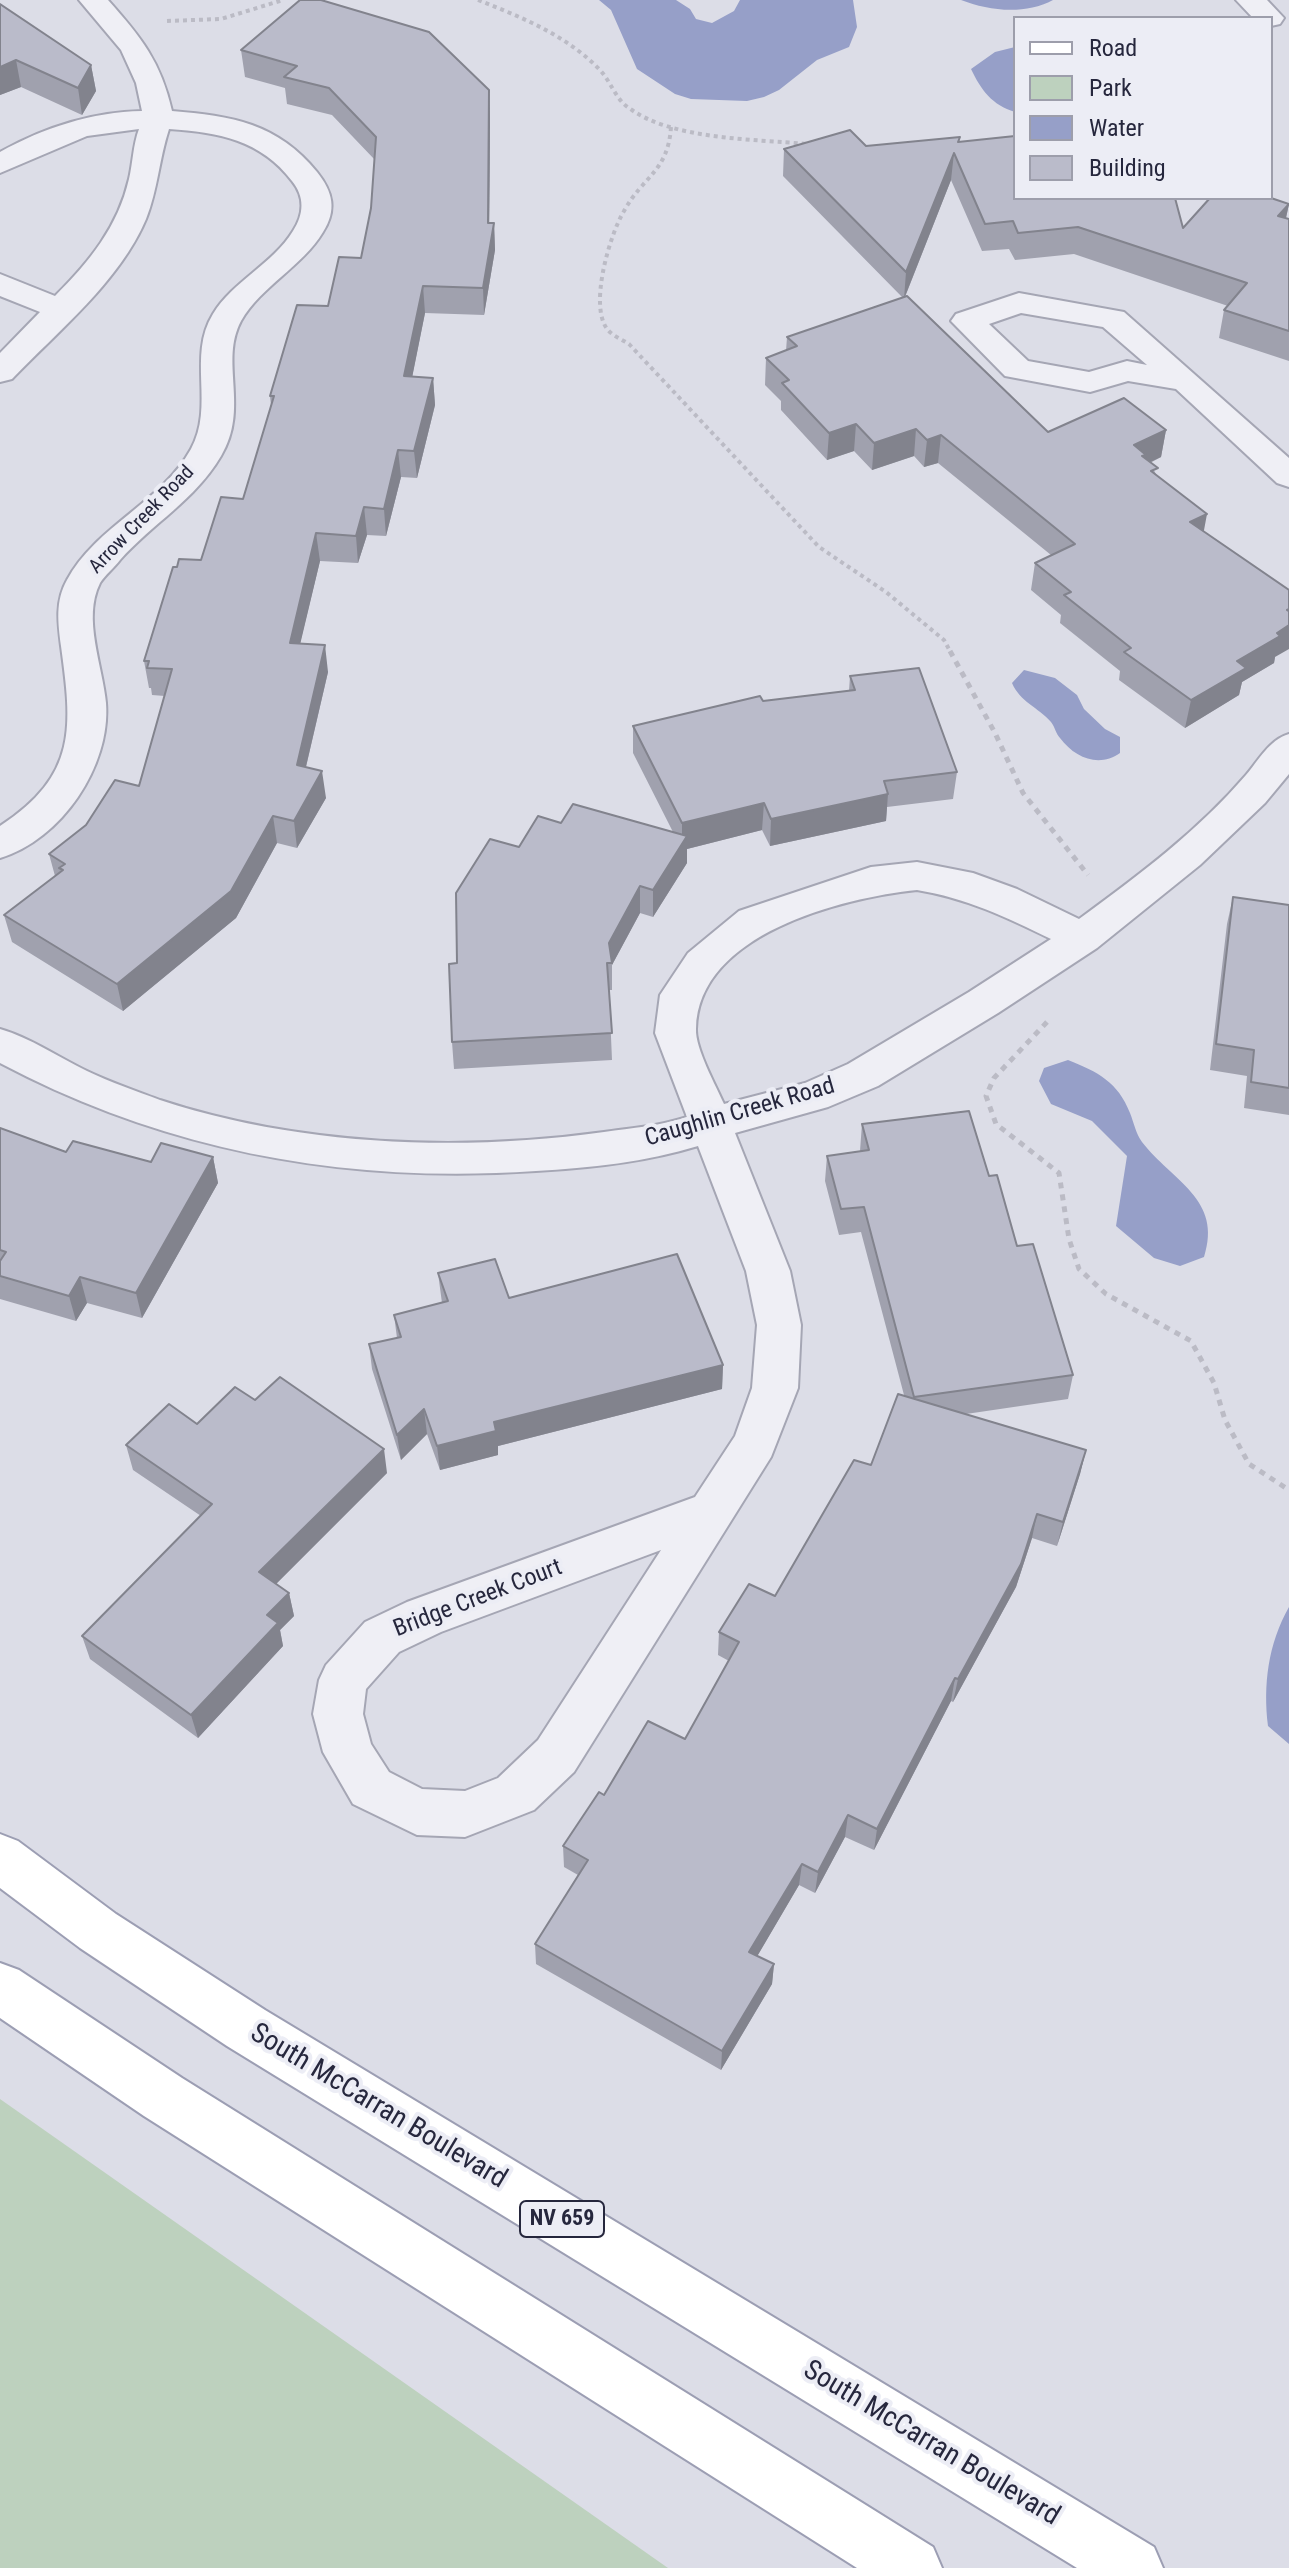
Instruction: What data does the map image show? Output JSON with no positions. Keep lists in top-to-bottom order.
{
  "streets": {
    "main road": ["South McCarran Boulevard", "NV 659"],
    "street": ["Arrow Creek Road", "Caughlin Creek Road", "Bridge Creek Court"]
  },
  "crossings": [
    ["Caughlin Creek Road", "Bridge Creek Court"]
  ],
  "legend": [
    "Road",
    "Park",
    "Water",
    "Building"
  ]
}
